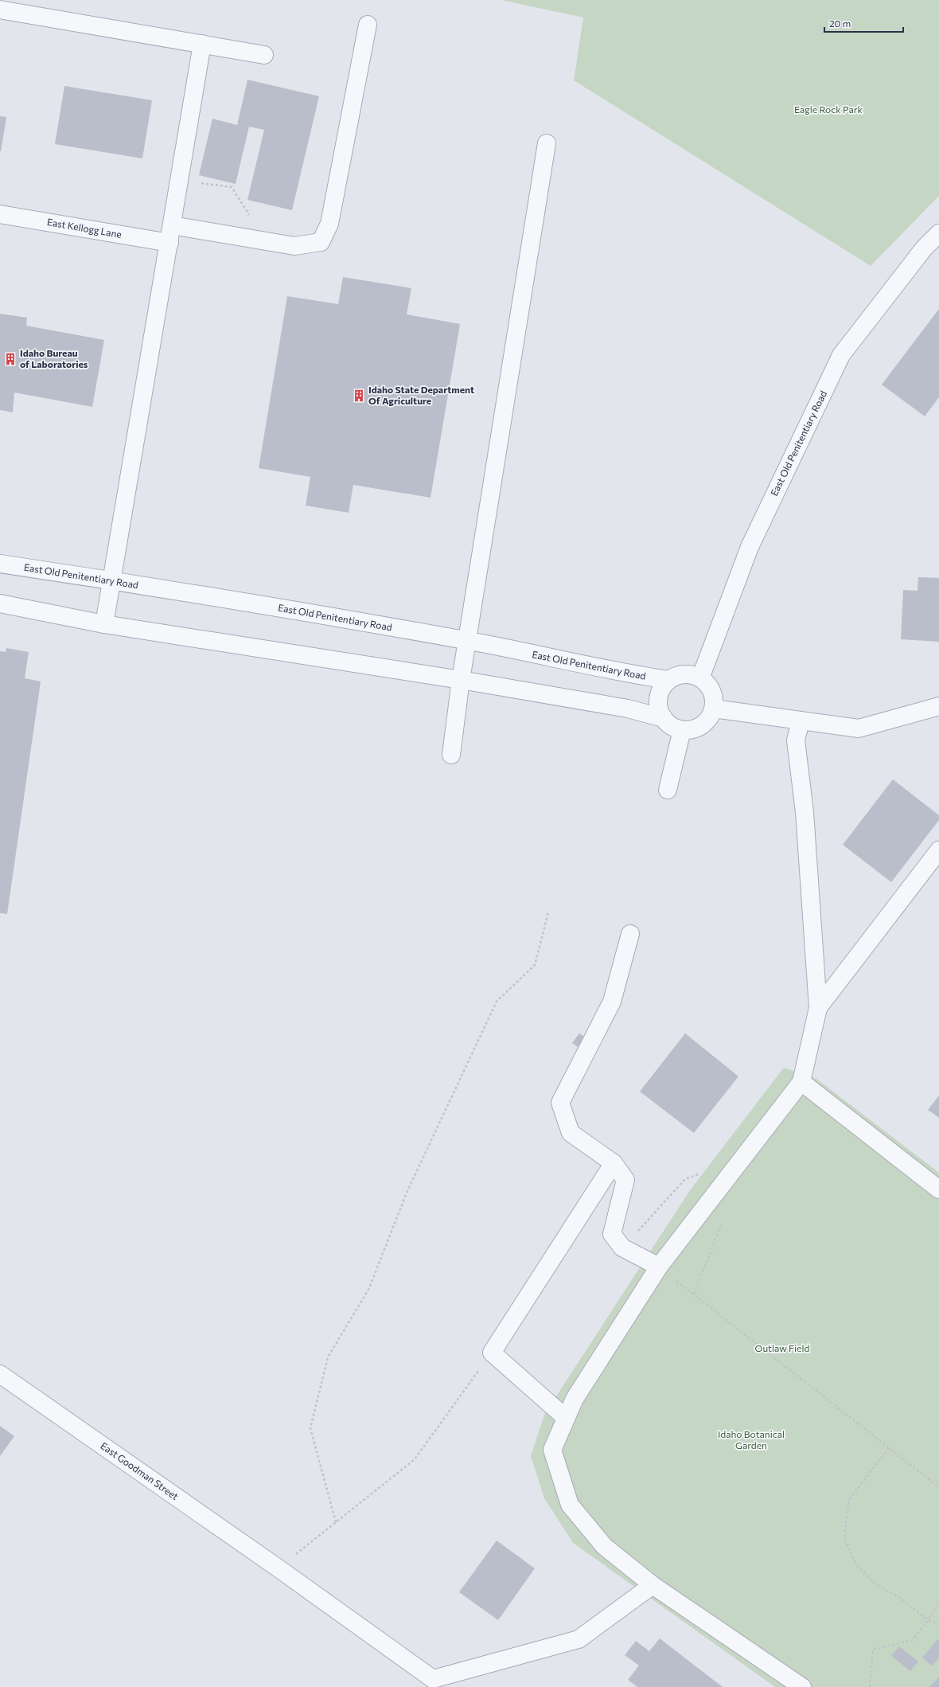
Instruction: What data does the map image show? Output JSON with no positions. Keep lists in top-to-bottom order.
{
  "streets": {
    "street": ["East Kellogg Lane", "East Old Penitentiary Road", "East Goodman Street"]
  },
  "parks": ["Eagle Rock Park", "Outlaw Field", "Idaho Botanical Garden"],
  "places": {
    "building": ["Idaho Bureau of Laboratories", "Idaho State Department Of Agriculture"]
  },
  "scale_bar": "20 m"
}
